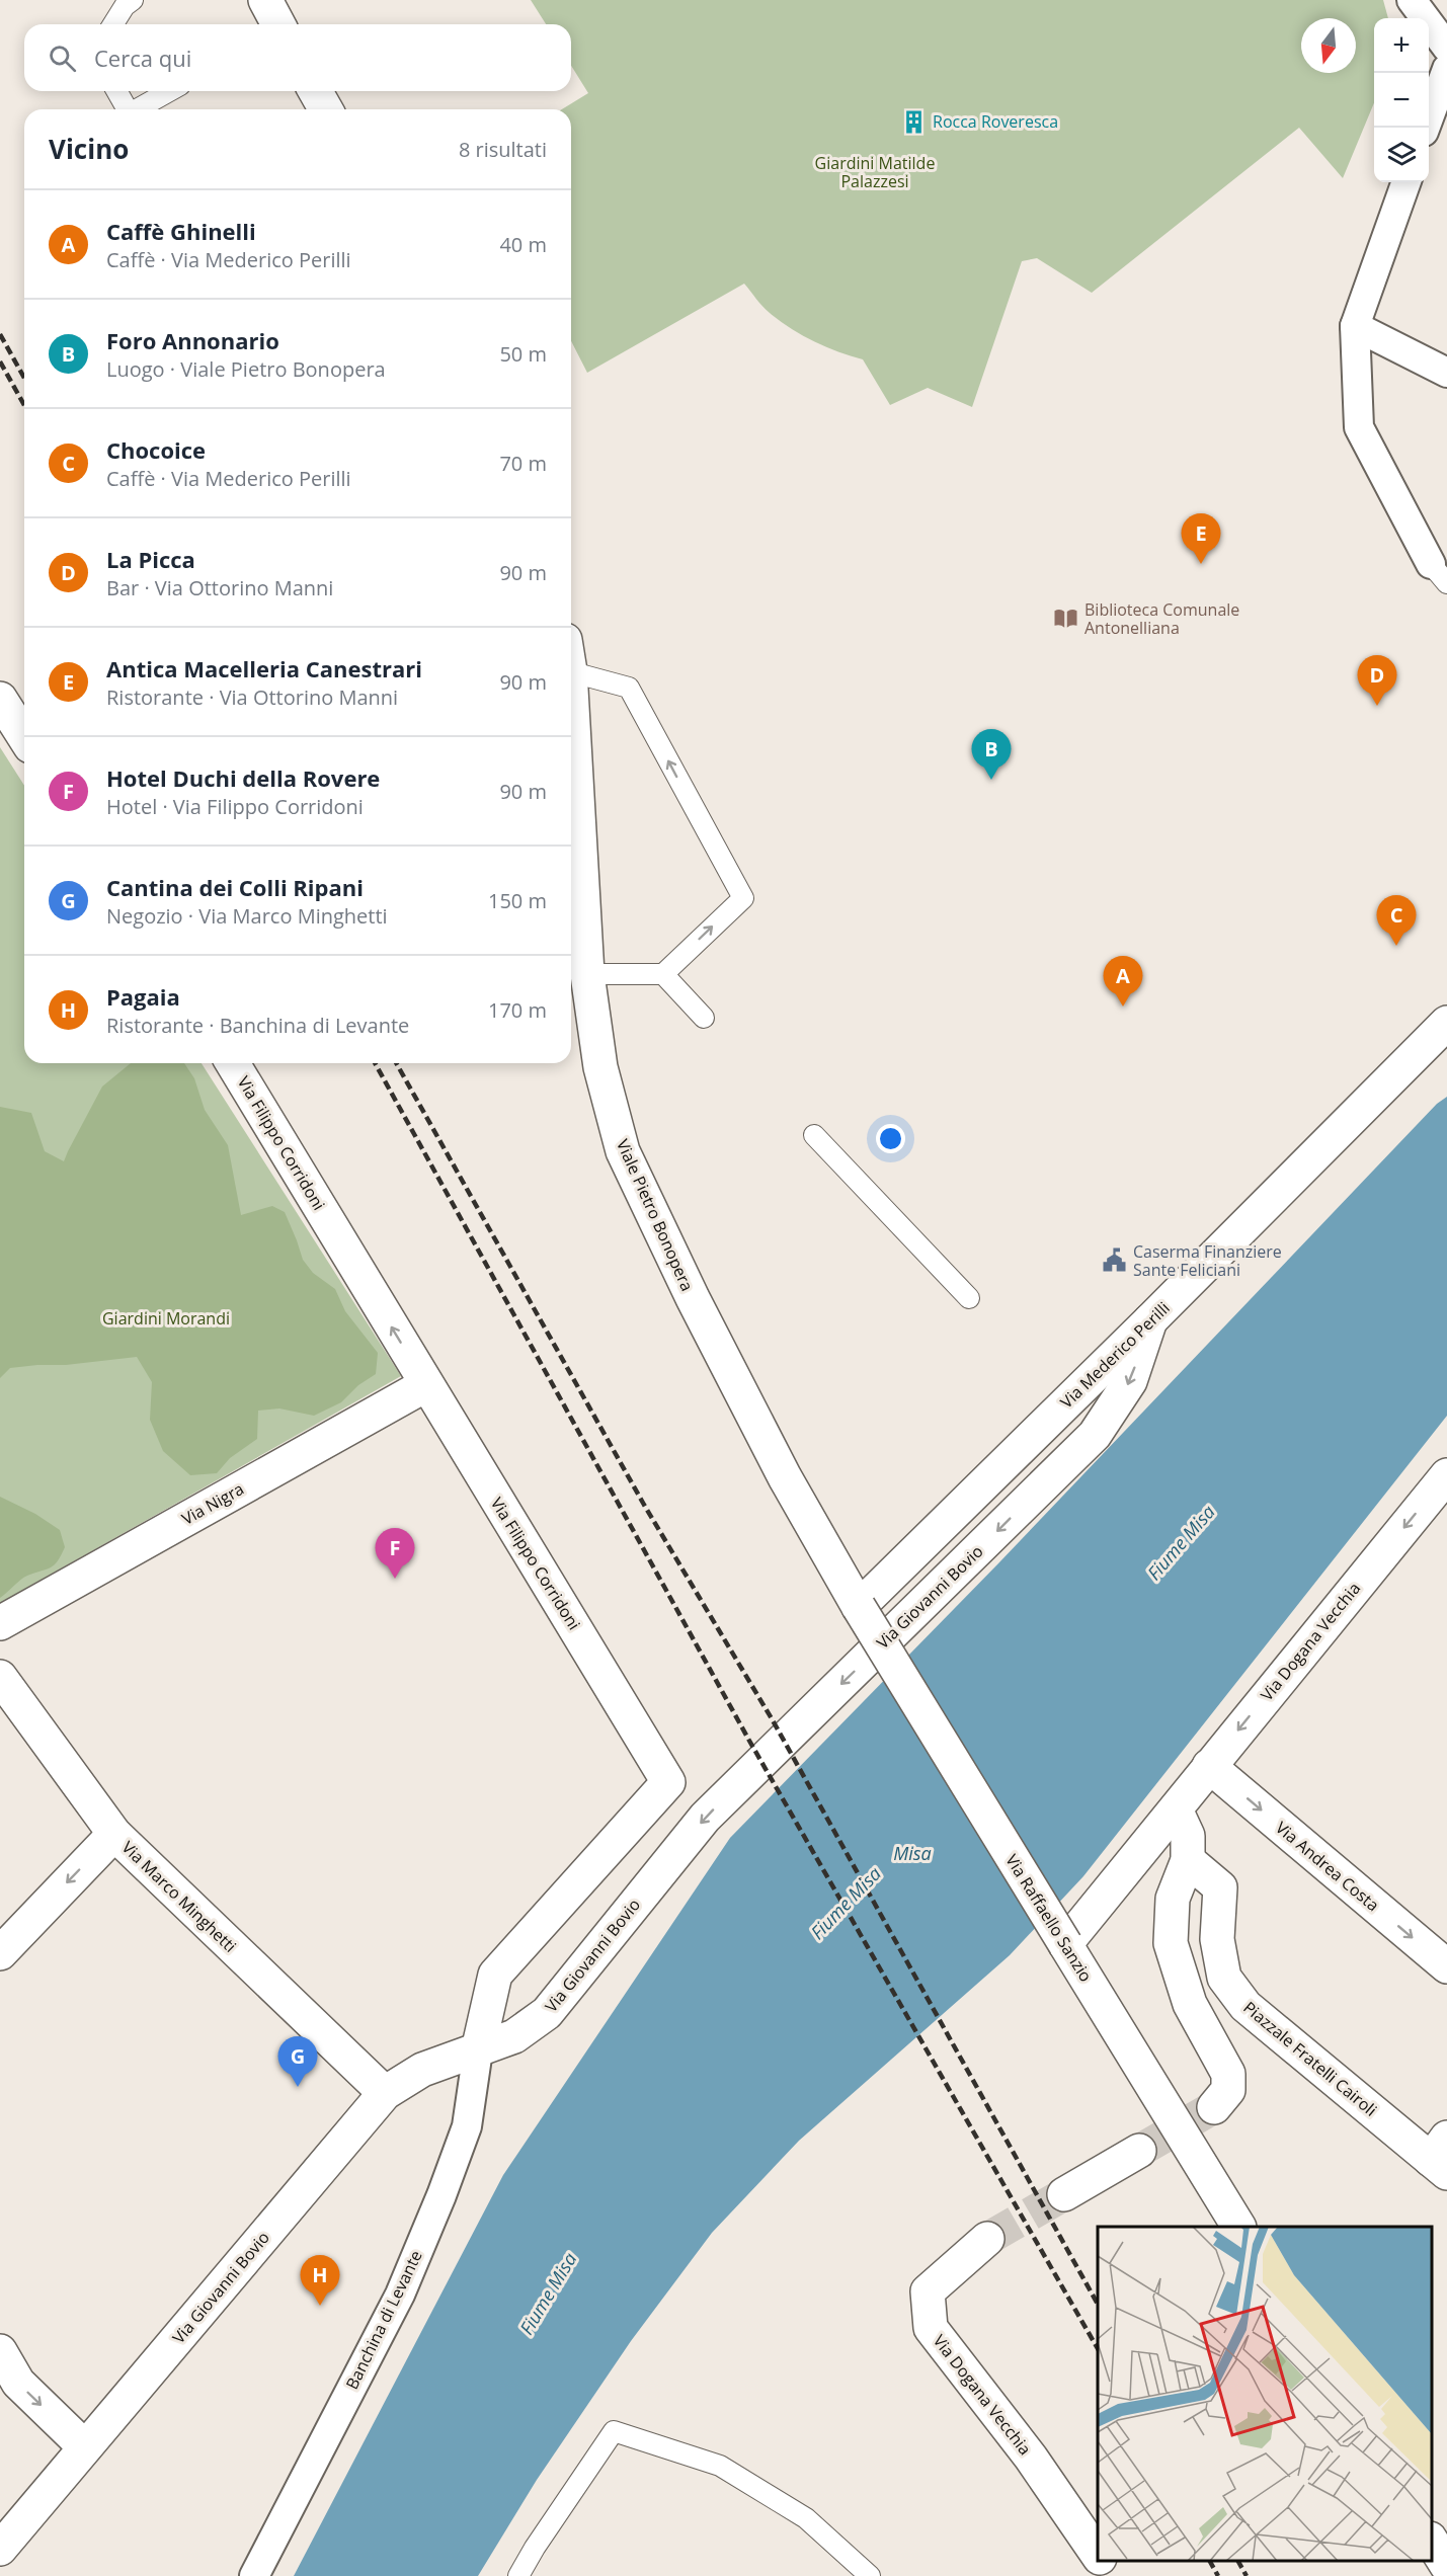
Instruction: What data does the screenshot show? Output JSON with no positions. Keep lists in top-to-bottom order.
{
  "streets": {
    "street": [
      "Via Filippo Corridoni",
      "Viale Pietro Bonopera",
      "Via Mederico Perilli",
      "Via Nigra",
      "Via Giovanni Bovio",
      "Via Dogana Vecchia",
      "Via Andrea Costa",
      "Via Marco Minghetti",
      "Via Raffaello Sanzio",
      "Piazzale Fratelli Cairoli",
      "Banchina di Levante"
    ]
  },
  "crossings": [
    ["Via Filippo Corridoni", "Via Nigra"],
    ["Via Filippo Corridoni", "Via Giovanni Bovio"],
    ["Via Filippo Corridoni", "Banchina di Levante"],
    ["Viale Pietro Bonopera", "Via Mederico Perilli"],
    ["Viale Pietro Bonopera", "Via Raffaello Sanzio"],
    ["Via Mederico Perilli", "Via Giovanni Bovio"],
    ["Via Mederico Perilli", "Via Raffaello Sanzio"],
    ["Via Giovanni Bovio", "Via Marco Minghetti"],
    ["Via Giovanni Bovio", "Banchina di Levante"],
    ["Via Dogana Vecchia", "Via Andrea Costa"],
    ["Via Dogana Vecchia", "Via Raffaello Sanzio"]
  ],
  "one_way": ["Via Giovanni Bovio", "Via Dogana Vecchia", "Via Andrea Costa"],
  "water": ["Fiume Misa", "Misa"],
  "parks": ["Giardini Matilde Palazzesi", "Giardini Morandi"],
  "places": {
    "building": ["Rocca Roveresca"],
    "library": ["Biblioteca Comunale Antonelliana"],
    "public building": ["Caserma Finanziere Sante Feliciani"]
  },
  "north": "bottom",
  "page": {
    "map_buttons": ["+", "−"],
    "search": "Cerca qui",
    "heading": ["Vicino", "8 risultati"],
    "list": [
      {
        "mark": "A",
        "name": "Caffè Ghinelli",
        "note": "Caffè · Via Mederico Perilli",
        "value": "40 m"
      },
      {
        "mark": "B",
        "name": "Foro Annonario",
        "note": "Luogo · Viale Pietro Bonopera",
        "value": "50 m"
      },
      {
        "mark": "C",
        "name": "Chocoice",
        "note": "Caffè · Via Mederico Perilli",
        "value": "70 m"
      },
      {
        "mark": "D",
        "name": "La Picca",
        "note": "Bar · Via Ottorino Manni",
        "value": "90 m"
      },
      {
        "mark": "E",
        "name": "Antica Macelleria Canestrari",
        "note": "Ristorante · Via Ottorino Manni",
        "value": "90 m"
      },
      {
        "mark": "F",
        "name": "Hotel Duchi della Rovere",
        "note": "Hotel · Via Filippo Corridoni",
        "value": "90 m"
      },
      {
        "mark": "G",
        "name": "Cantina dei Colli Ripani",
        "note": "Negozio · Via Marco Minghetti",
        "value": "150 m"
      },
      {
        "mark": "H",
        "name": "Pagaia",
        "note": "Ristorante · Banchina di Levante",
        "value": "170 m"
      }
    ],
    "pins": [
      "E",
      "D",
      "B",
      "C",
      "A",
      "F",
      "G",
      "H"
    ]
  }
}
